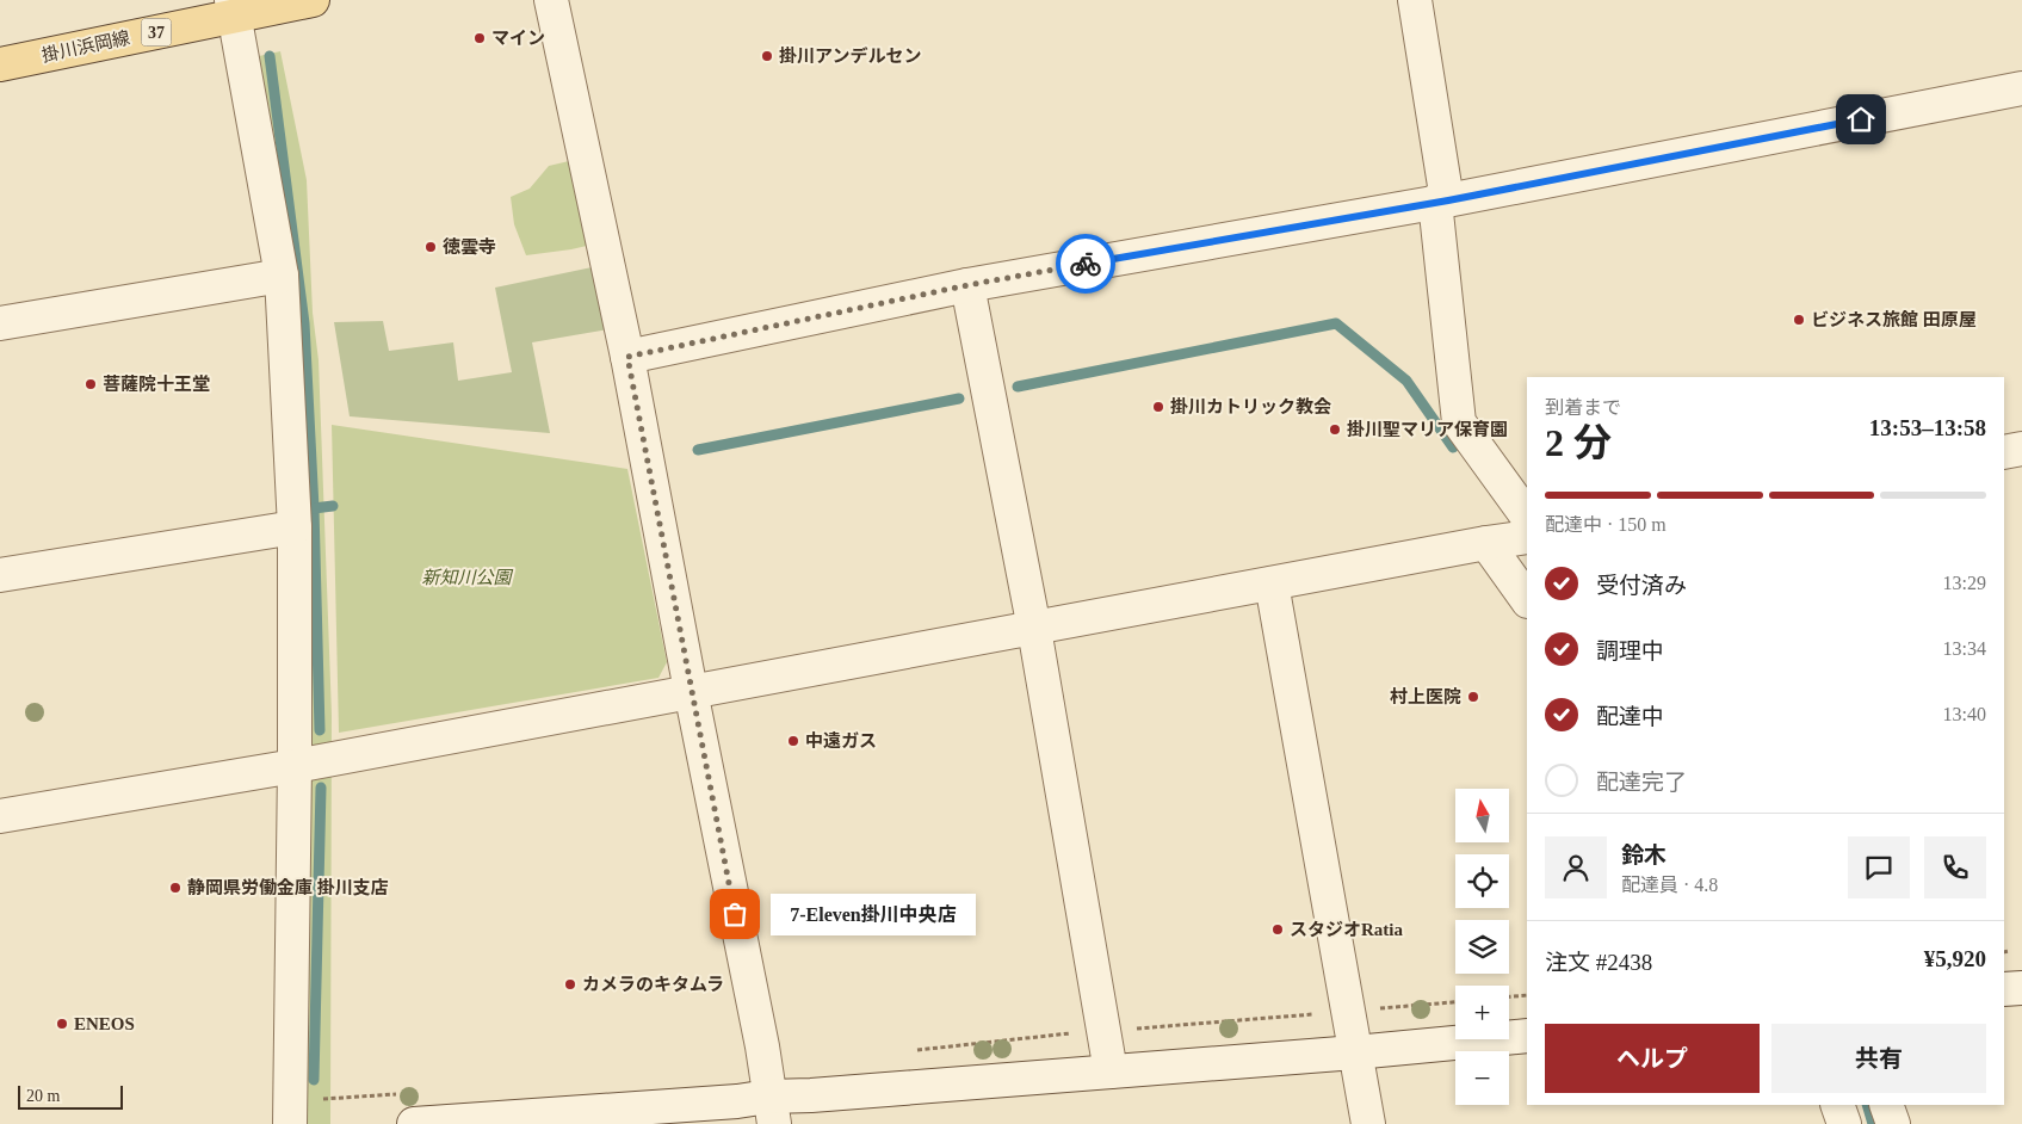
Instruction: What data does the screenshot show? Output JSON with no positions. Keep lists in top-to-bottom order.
{
  "streets": {
    "main road": ["37", "掛川浜岡線"]
  },
  "parks": ["新知川公園"],
  "places": [
    "マイン",
    "掛川アンデルセン",
    "徳雲寺",
    "ビジネス旅館 田原屋",
    "菩薩院十王堂",
    "掛川カトリック教会",
    "掛川聖マリア保育園",
    "村上医院",
    "中遠ガス",
    "静岡県労働金庫 掛川支店",
    "7-Eleven掛川中央店",
    "スタジオRatia",
    "カメラのキタムラ",
    "ENEOS"
  ],
  "scale_bar": "20 m",
  "north": "top",
  "page": {
    "heading": ["2 分", "到着まで", "13:53–13:58"],
    "panel": [
      "鈴木",
      "配達員 · 4.8",
      "注文 #2438",
      "¥5,920"
    ],
    "bar": "配達中 · 150 m",
    "list": [
      ["受付済み", "13:29"],
      ["調理中", "13:34"],
      ["配達中", "13:40"],
      "配達完了"
    ],
    "map_buttons": ["+", "−"],
    "bubble": "7-Eleven掛川中央店",
    "buttons": ["ヘルプ", "共有"],
    "scale": "20 m"
  }
}
